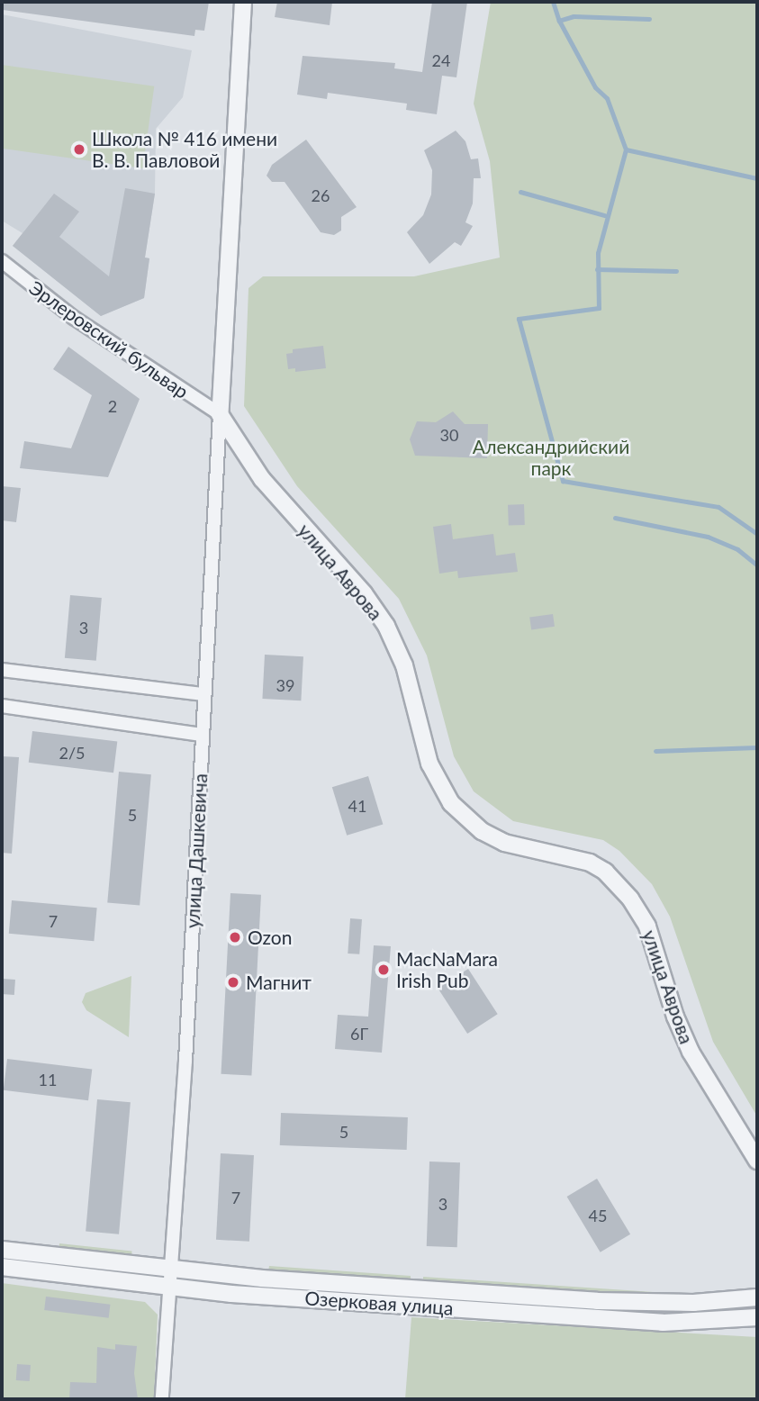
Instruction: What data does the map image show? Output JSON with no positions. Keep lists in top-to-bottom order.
{
  "streets": {
    "street": [
      "Эрлеровский бульвар",
      "улица Аврова",
      "улица Дашкевича",
      "Озерковая улица"
    ]
  },
  "crossings": [
    ["Эрлеровский бульвар", "улица Аврова"],
    ["Эрлеровский бульвар", "улица Дашкевича"],
    ["улица Аврова", "улица Дашкевича"],
    ["улица Дашкевича", "Озерковая улица"]
  ],
  "parks": ["Александрийский парк"],
  "places": [
    "Школа № 416 имени В. В. Павловой",
    "Ozon",
    "MacNaMara Irish Pub",
    "Магнит"
  ],
  "house_numbers": [
    "24",
    "26",
    "2",
    "30",
    "3",
    "39",
    "2/5",
    "41",
    "5",
    "7",
    "6Г",
    "11",
    "5",
    "7",
    "3",
    "45"
  ]
}
